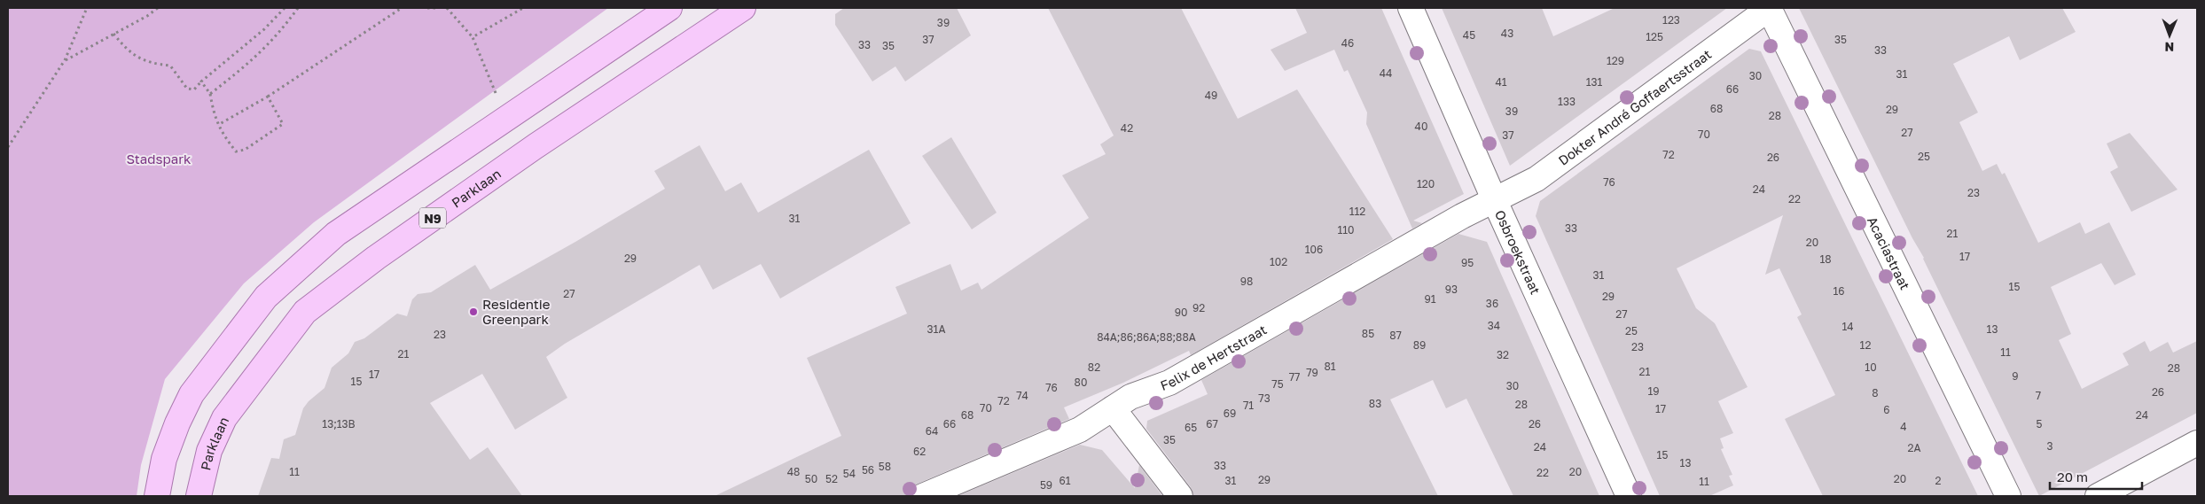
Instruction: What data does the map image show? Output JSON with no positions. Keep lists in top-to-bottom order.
{
  "streets": {
    "main road": ["Parklaan", "N9"],
    "street": [
      "Dokter André Goffaertsstraat",
      "Osbroekstraat",
      "Acaciastraat",
      "Felix de Hertstraat"
    ]
  },
  "crossings": [
    ["Dokter André Goffaertsstraat", "Osbroekstraat"],
    ["Dokter André Goffaertsstraat", "Acaciastraat"],
    ["Dokter André Goffaertsstraat", "Felix de Hertstraat"],
    ["Osbroekstraat", "Felix de Hertstraat"]
  ],
  "parks": ["Stadspark"],
  "places": ["Residentie Greenpark"],
  "house_numbers": [
    "123",
    "39",
    "43",
    "45",
    "125",
    "37",
    "35",
    "46",
    "33",
    "35",
    "33",
    "129",
    "44",
    "31",
    "30",
    "41",
    "131",
    "66",
    "49",
    "133",
    "68",
    "29",
    "39",
    "28",
    "40",
    "42",
    "27",
    "70",
    "37",
    "72",
    "25",
    "26",
    "76",
    "120",
    "24",
    "23",
    "22",
    "112",
    "31",
    "33",
    "110",
    "21",
    "20",
    "106",
    "17",
    "29",
    "18",
    "102",
    "95",
    "31",
    "98",
    "15",
    "93",
    "16",
    "27",
    "29",
    "91",
    "36",
    "92",
    "90",
    "27",
    "34",
    "14",
    "31A",
    "13",
    "25",
    "85",
    "23",
    "87",
    "84A;86;86A;88;88A",
    "89",
    "12",
    "23",
    "11",
    "21",
    "32",
    "81",
    "82",
    "10",
    "28",
    "21",
    "79",
    "17",
    "9",
    "77",
    "15",
    "80",
    "75",
    "30",
    "76",
    "19",
    "26",
    "8",
    "74",
    "7",
    "73",
    "72",
    "83",
    "28",
    "71",
    "70",
    "17",
    "6",
    "69",
    "68",
    "24",
    "13;13B",
    "66",
    "67",
    "26",
    "5",
    "4",
    "65",
    "64",
    "35",
    "3",
    "24",
    "2A",
    "62",
    "15",
    "13",
    "33",
    "58",
    "56",
    "11",
    "48",
    "20",
    "22",
    "54",
    "50",
    "52",
    "20",
    "29",
    "61",
    "31",
    "2",
    "11",
    "59"
  ],
  "scale_bar": "20 m",
  "north": "bottom"
}
